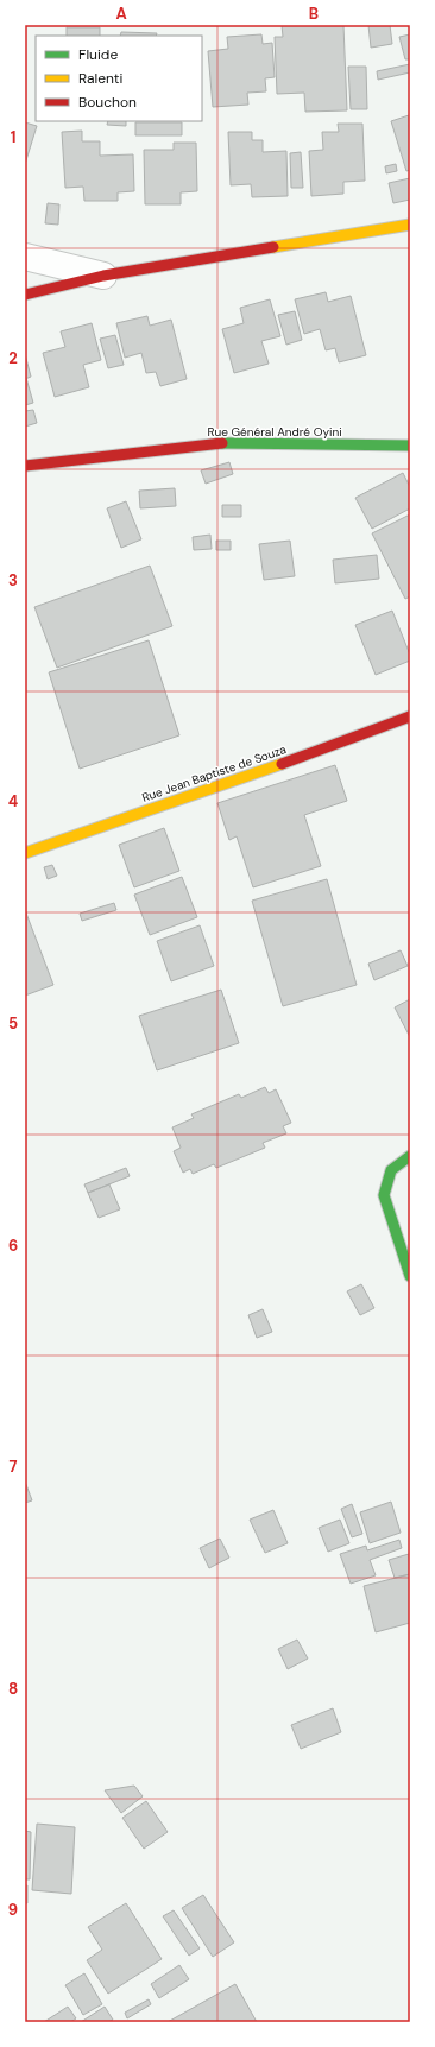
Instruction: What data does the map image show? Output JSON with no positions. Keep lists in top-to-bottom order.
{
  "streets": {
    "street": ["Rue Général André Oyini", "Rue Jean Baptiste de Souza"]
  },
  "legend": ["Fluide", "Ralenti", "Bouchon"],
  "grid": {
    "columns": ["A", "B"],
    "rows": [
      "1",
      "2",
      "3",
      "4",
      "5",
      "6",
      "7",
      "8",
      "9"
    ]
  }
}
